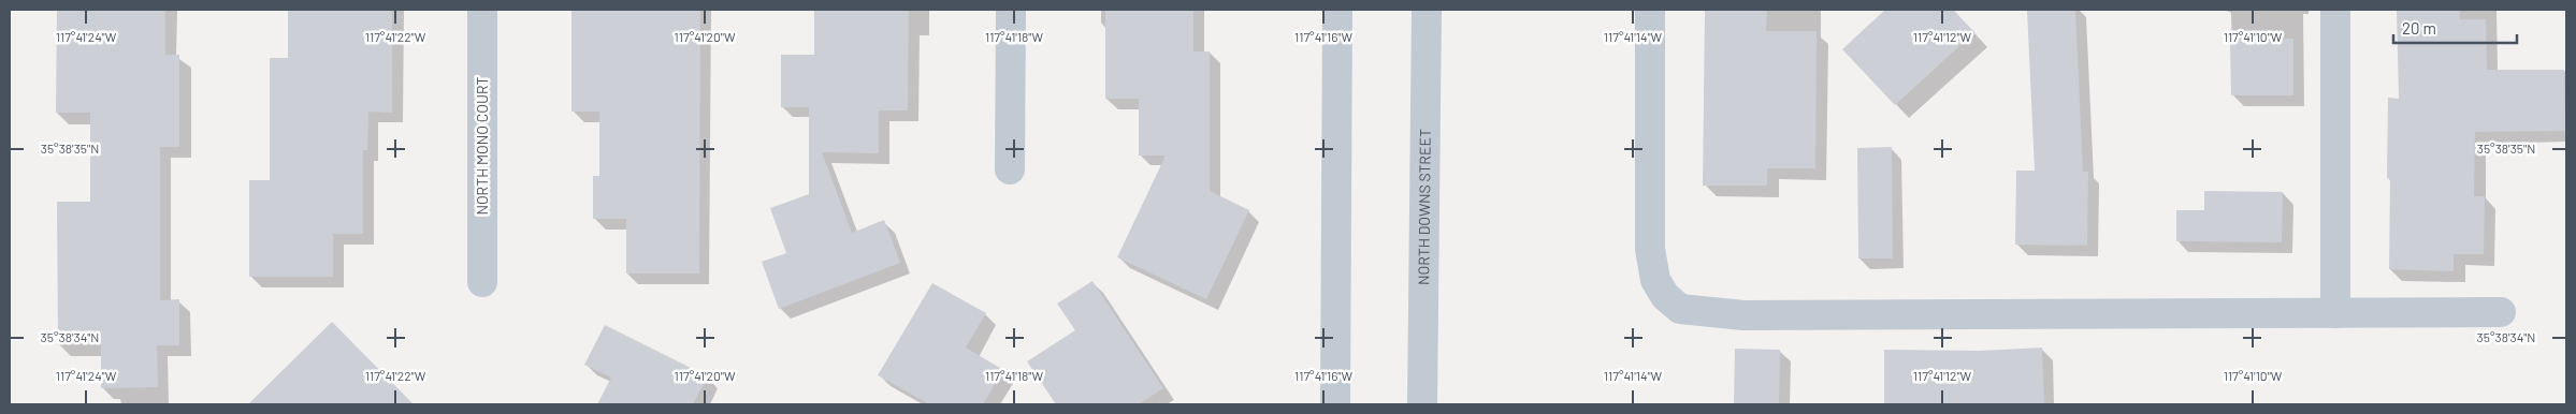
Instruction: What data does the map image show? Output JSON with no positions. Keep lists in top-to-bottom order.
{
  "streets": {
    "street": ["NORTH MONO COURT", "NORTH DOWNS STREET"]
  },
  "scale_bar": "20 m",
  "coordinates": [
    "117°41'24\"W",
    "117°41'22\"W",
    "117°41'20\"W",
    "117°41'18\"W",
    "117°41'16\"W",
    "117°41'14\"W",
    "117°41'12\"W",
    "117°41'10\"W",
    "35°38'35\"N",
    "35°38'34\"N"
  ]
}
